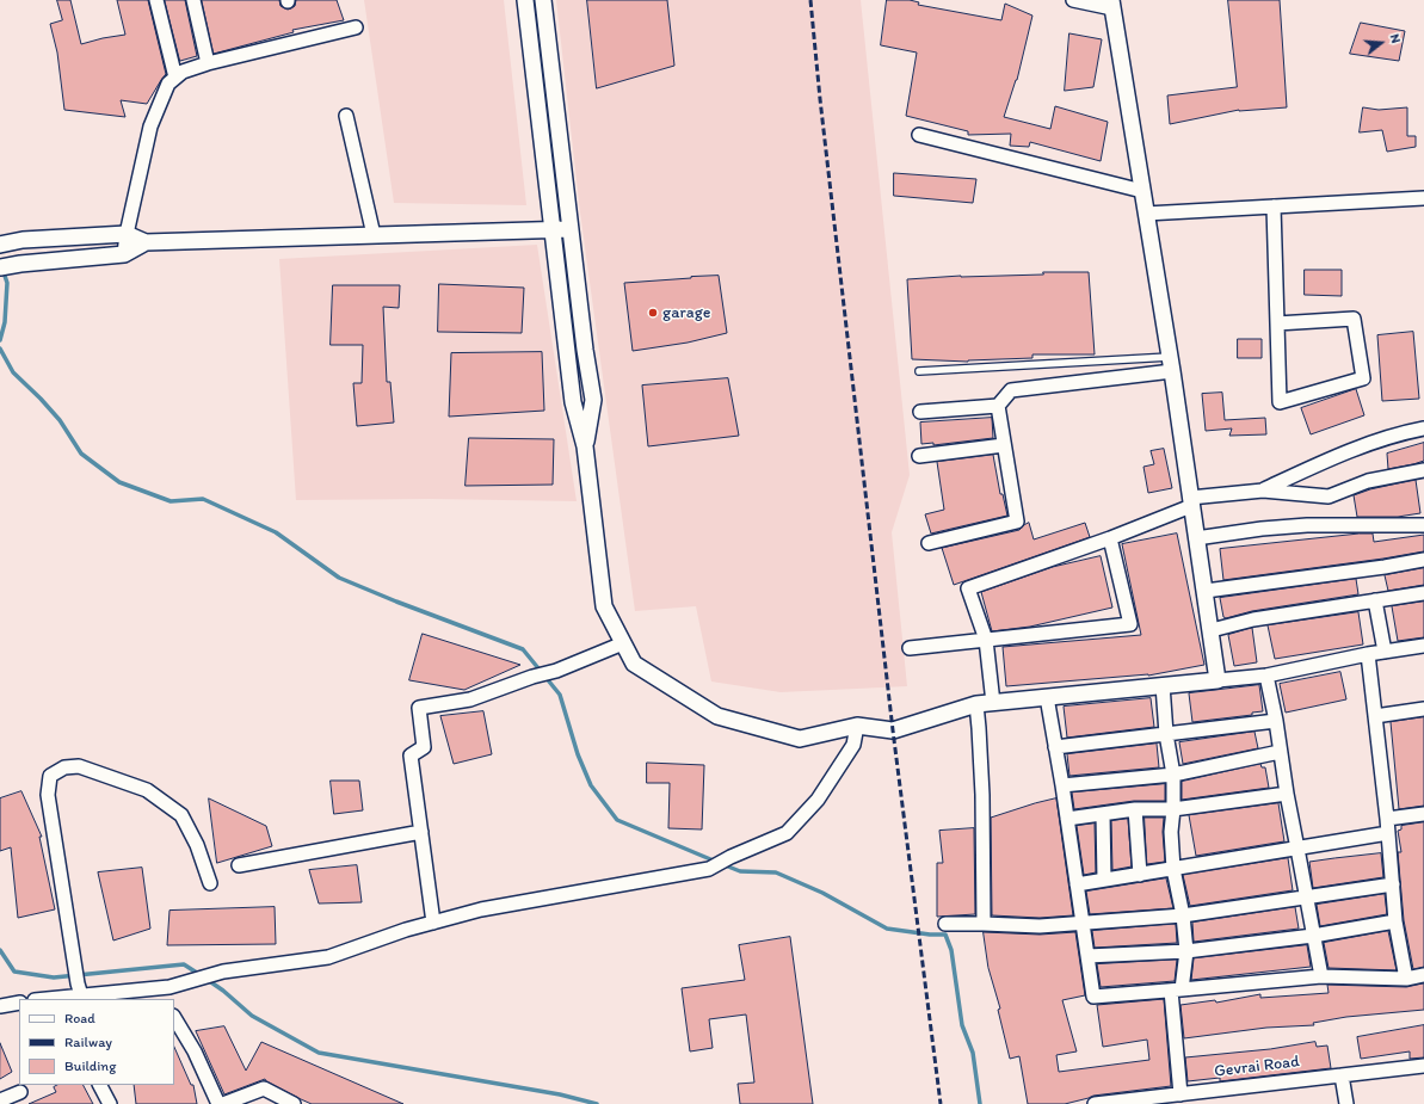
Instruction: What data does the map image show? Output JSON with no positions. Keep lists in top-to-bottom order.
{
  "streets": {
    "street": ["Gevrai Road"]
  },
  "places": ["garage"],
  "legend": ["Road", "Railway", "Building"],
  "north": "right"
}
